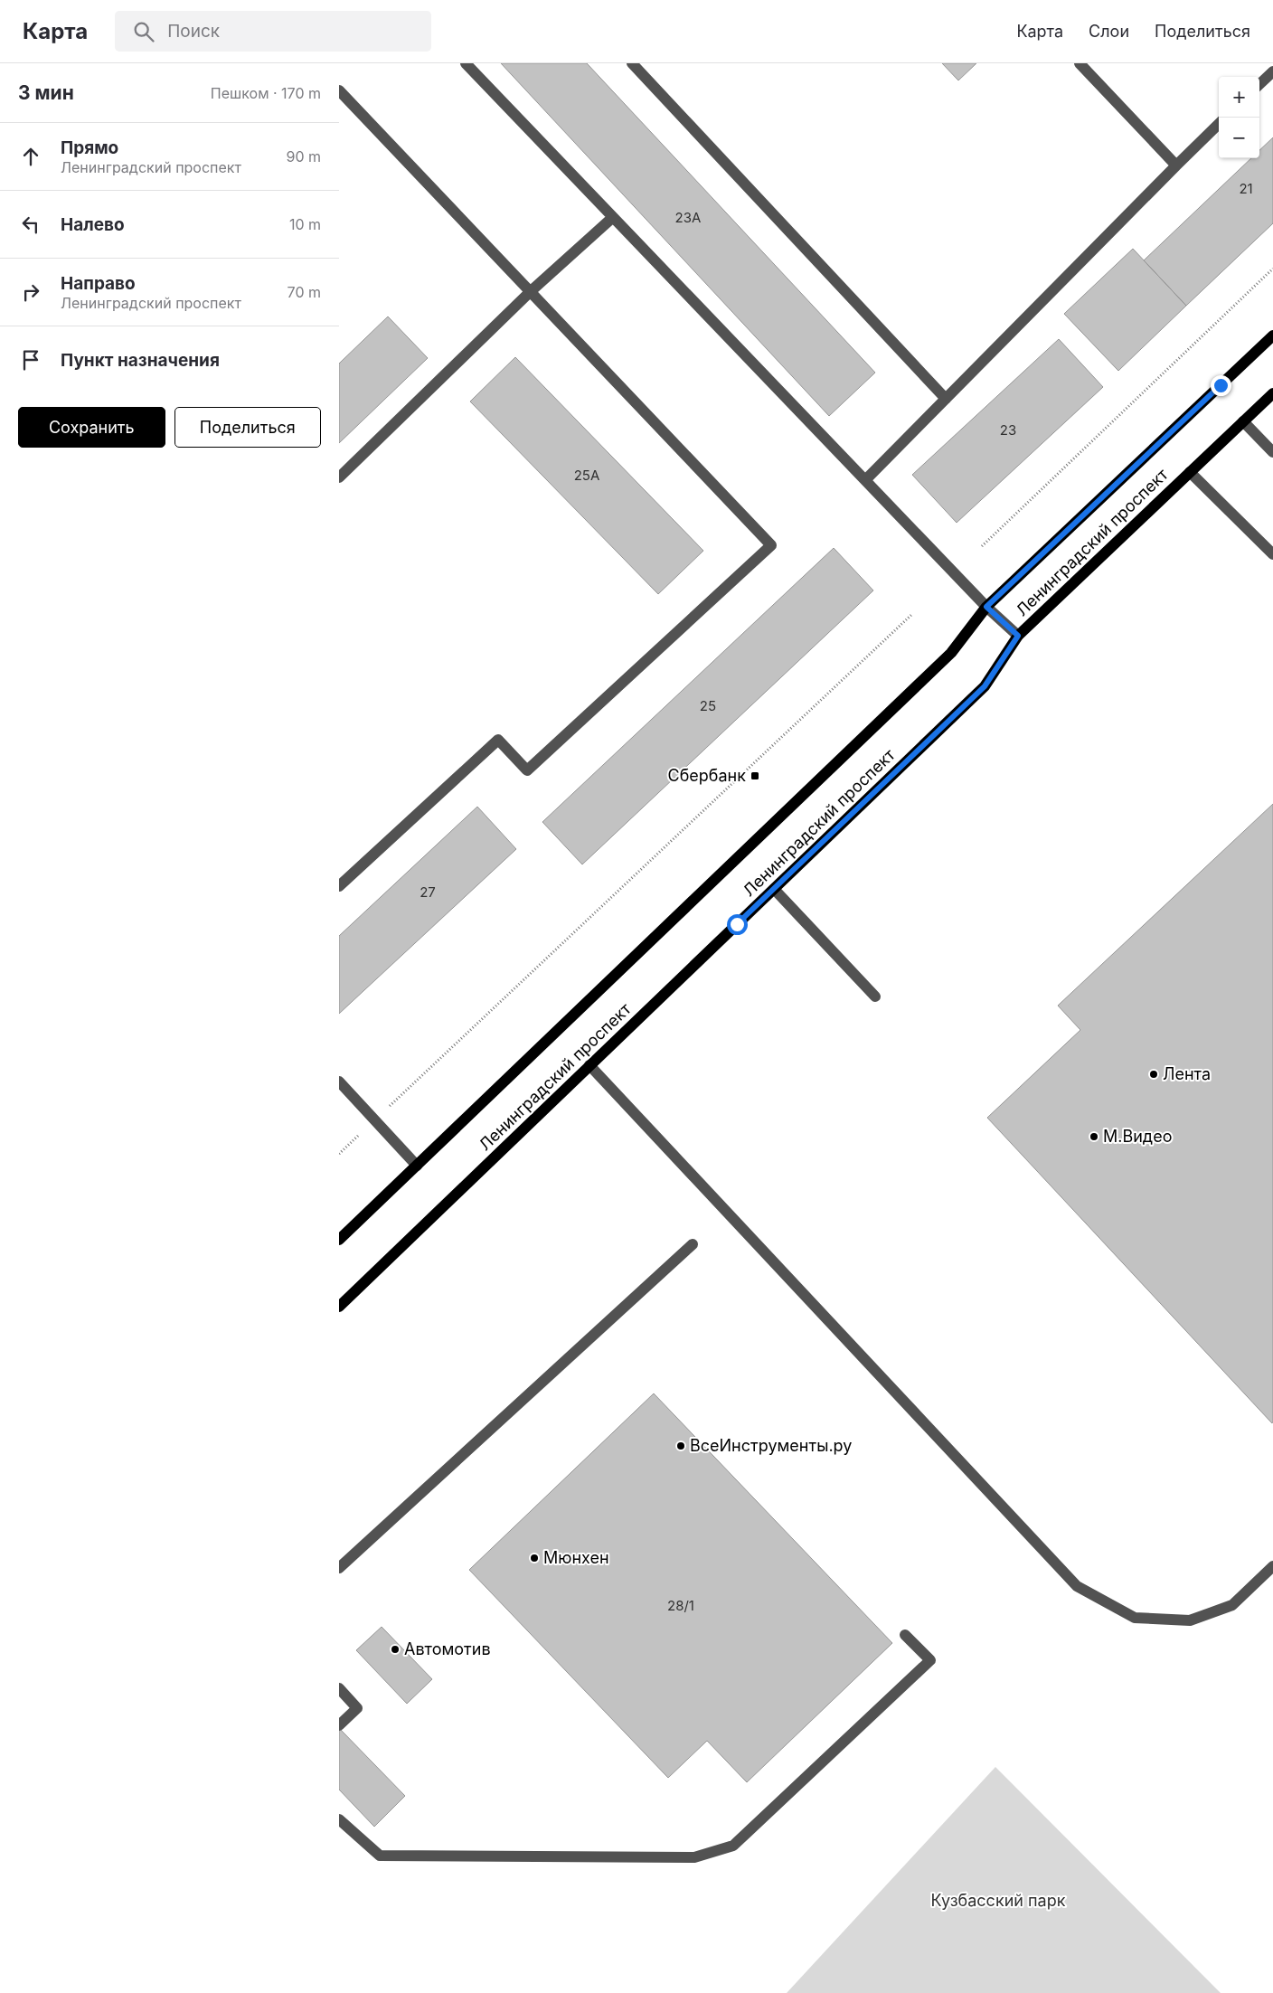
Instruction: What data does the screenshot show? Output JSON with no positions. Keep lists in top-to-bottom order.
{
  "streets": {
    "main road": ["Ленинградский проспект"]
  },
  "parks": ["Кузбасский парк"],
  "places": {
    "transit": ["Сбербанк"],
    "other": [
      "Лента",
      "М.Видео",
      "ВсеИнструменты.ру",
      "Мюнхен",
      "Автомотив"
    ]
  },
  "house_numbers": [
    "21",
    "23А",
    "23",
    "25А",
    "25",
    "27",
    "28/1"
  ],
  "page": {
    "header": "Карта",
    "search": "Поиск",
    "nav": ["Карта", "Слои", "Поделиться"],
    "heading": ["3 мин", "Пешком · 170 m"],
    "map_buttons": ["+", "−"],
    "list": [
      ["Прямо", "Ленинградский проспект", "90 m"],
      ["Налево", "10 m"],
      ["Направо", "Ленинградский проспект", "70 m"],
      "Пункт назначения"
    ],
    "buttons": ["Сохранить", "Поделиться"]
  }
}
